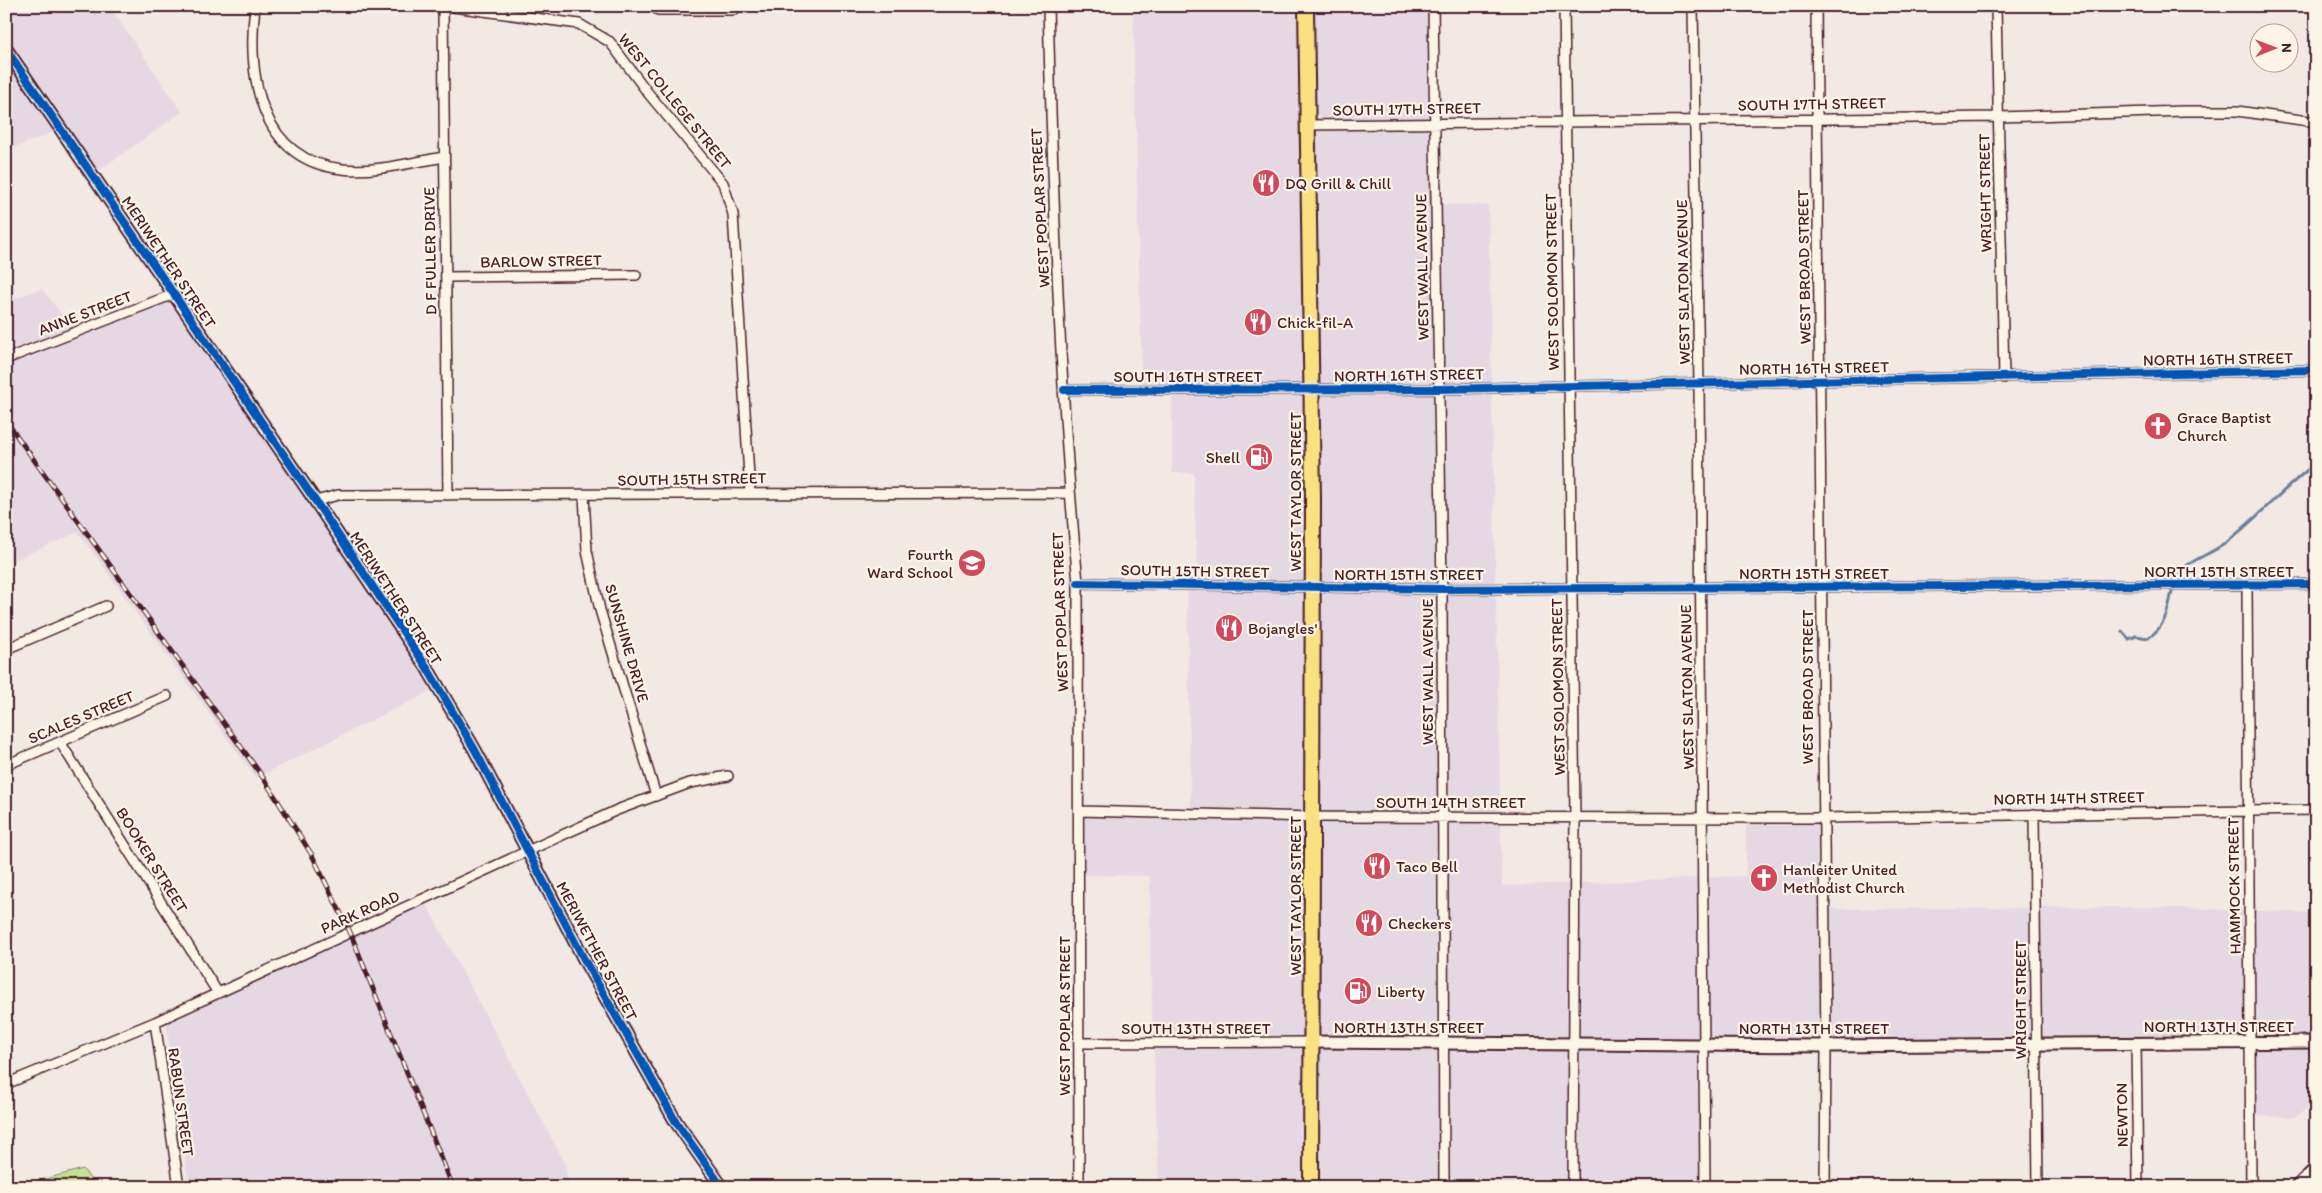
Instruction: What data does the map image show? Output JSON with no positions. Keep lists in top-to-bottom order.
{
  "streets": {
    "main road": ["WEST TAYLOR STREET"],
    "street": [
      "WEST COLLEGE STREET",
      "SOUTH 17TH STREET",
      "WRIGHT STREET",
      "WEST POPLAR STREET",
      "D F FULLER DRIVE",
      "BARLOW STREET",
      "MERIWETHER STREET",
      "WEST WALL AVENUE",
      "WEST BROAD STREET",
      "WEST SOLOMON STREET",
      "WEST SLATON AVENUE",
      "ANNE STREET",
      "NORTH 16TH STREET",
      "SOUTH 16TH STREET",
      "SOUTH 15TH STREET",
      "NORTH 15TH STREET",
      "SUNSHINE DRIVE",
      "SCALES STREET",
      "NORTH 14TH STREET",
      "SOUTH 14TH STREET",
      "BOOKER STREET",
      "HAMMOCK STREET",
      "PARK ROAD",
      "NORTH 13TH STREET",
      "SOUTH 13TH STREET",
      "RABUN STREET",
      "NEWTON"
    ]
  },
  "crossings": [
    ["WEST COLLEGE STREET", "SOUTH 15TH STREET"],
    ["SOUTH 17TH STREET", "WRIGHT STREET"],
    ["SOUTH 17TH STREET", "WEST WALL AVENUE"],
    ["SOUTH 17TH STREET", "WEST BROAD STREET"],
    ["SOUTH 17TH STREET", "WEST SOLOMON STREET"],
    ["SOUTH 17TH STREET", "WEST SLATON AVENUE"],
    ["SOUTH 17TH STREET", "WEST TAYLOR STREET"],
    ["WRIGHT STREET", "NORTH 16TH STREET"],
    ["WRIGHT STREET", "NORTH 14TH STREET"],
    ["WRIGHT STREET", "NORTH 13TH STREET"],
    ["WEST POPLAR STREET", "SOUTH 16TH STREET"],
    ["WEST POPLAR STREET", "SOUTH 15TH STREET"],
    ["WEST POPLAR STREET", "SOUTH 14TH STREET"],
    ["WEST POPLAR STREET", "SOUTH 13TH STREET"],
    ["D F FULLER DRIVE", "BARLOW STREET"],
    ["D F FULLER DRIVE", "SOUTH 15TH STREET"],
    ["MERIWETHER STREET", "ANNE STREET"],
    ["MERIWETHER STREET", "SOUTH 15TH STREET"],
    ["MERIWETHER STREET", "PARK ROAD"],
    ["WEST WALL AVENUE", "NORTH 16TH STREET"],
    ["WEST WALL AVENUE", "NORTH 15TH STREET"],
    ["WEST WALL AVENUE", "SOUTH 14TH STREET"],
    ["WEST WALL AVENUE", "NORTH 13TH STREET"],
    ["WEST BROAD STREET", "NORTH 16TH STREET"],
    ["WEST BROAD STREET", "NORTH 15TH STREET"],
    ["WEST BROAD STREET", "NORTH 14TH STREET"],
    ["WEST BROAD STREET", "SOUTH 14TH STREET"],
    ["WEST BROAD STREET", "NORTH 13TH STREET"],
    ["WEST SOLOMON STREET", "NORTH 16TH STREET"],
    ["WEST SOLOMON STREET", "NORTH 15TH STREET"],
    ["WEST SOLOMON STREET", "SOUTH 14TH STREET"],
    ["WEST SOLOMON STREET", "NORTH 13TH STREET"],
    ["WEST SLATON AVENUE", "NORTH 16TH STREET"],
    ["WEST SLATON AVENUE", "NORTH 15TH STREET"],
    ["WEST SLATON AVENUE", "SOUTH 14TH STREET"],
    ["WEST SLATON AVENUE", "NORTH 13TH STREET"],
    ["NORTH 16TH STREET", "SOUTH 16TH STREET"],
    ["NORTH 16TH STREET", "WEST TAYLOR STREET"],
    ["SOUTH 16TH STREET", "WEST TAYLOR STREET"],
    ["SOUTH 15TH STREET", "WEST TAYLOR STREET"],
    ["SOUTH 15TH STREET", "NORTH 15TH STREET"],
    ["SOUTH 15TH STREET", "SUNSHINE DRIVE"],
    ["WEST TAYLOR STREET", "NORTH 15TH STREET"],
    ["WEST TAYLOR STREET", "SOUTH 14TH STREET"],
    ["WEST TAYLOR STREET", "NORTH 13TH STREET"],
    ["WEST TAYLOR STREET", "SOUTH 13TH STREET"],
    ["NORTH 15TH STREET", "HAMMOCK STREET"],
    ["SUNSHINE DRIVE", "PARK ROAD"],
    ["SCALES STREET", "BOOKER STREET"],
    ["NORTH 14TH STREET", "SOUTH 14TH STREET"],
    ["NORTH 14TH STREET", "HAMMOCK STREET"],
    ["BOOKER STREET", "PARK ROAD"],
    ["HAMMOCK STREET", "NORTH 13TH STREET"],
    ["PARK ROAD", "RABUN STREET"],
    ["NORTH 13TH STREET", "SOUTH 13TH STREET"],
    ["NORTH 13TH STREET", "NEWTON"]
  ],
  "places": {
    "restaurant": [
      "DQ Grill & Chill",
      "Chick-fil-A",
      "Bojangles'",
      "Taco Bell",
      "Checkers"
    ],
    "church": ["Grace Baptist Church", "Hanleiter United Methodist Church"],
    "fuel station": ["Shell", "Liberty"],
    "school or university": ["Fourth Ward School"]
  },
  "north": "right"
}
